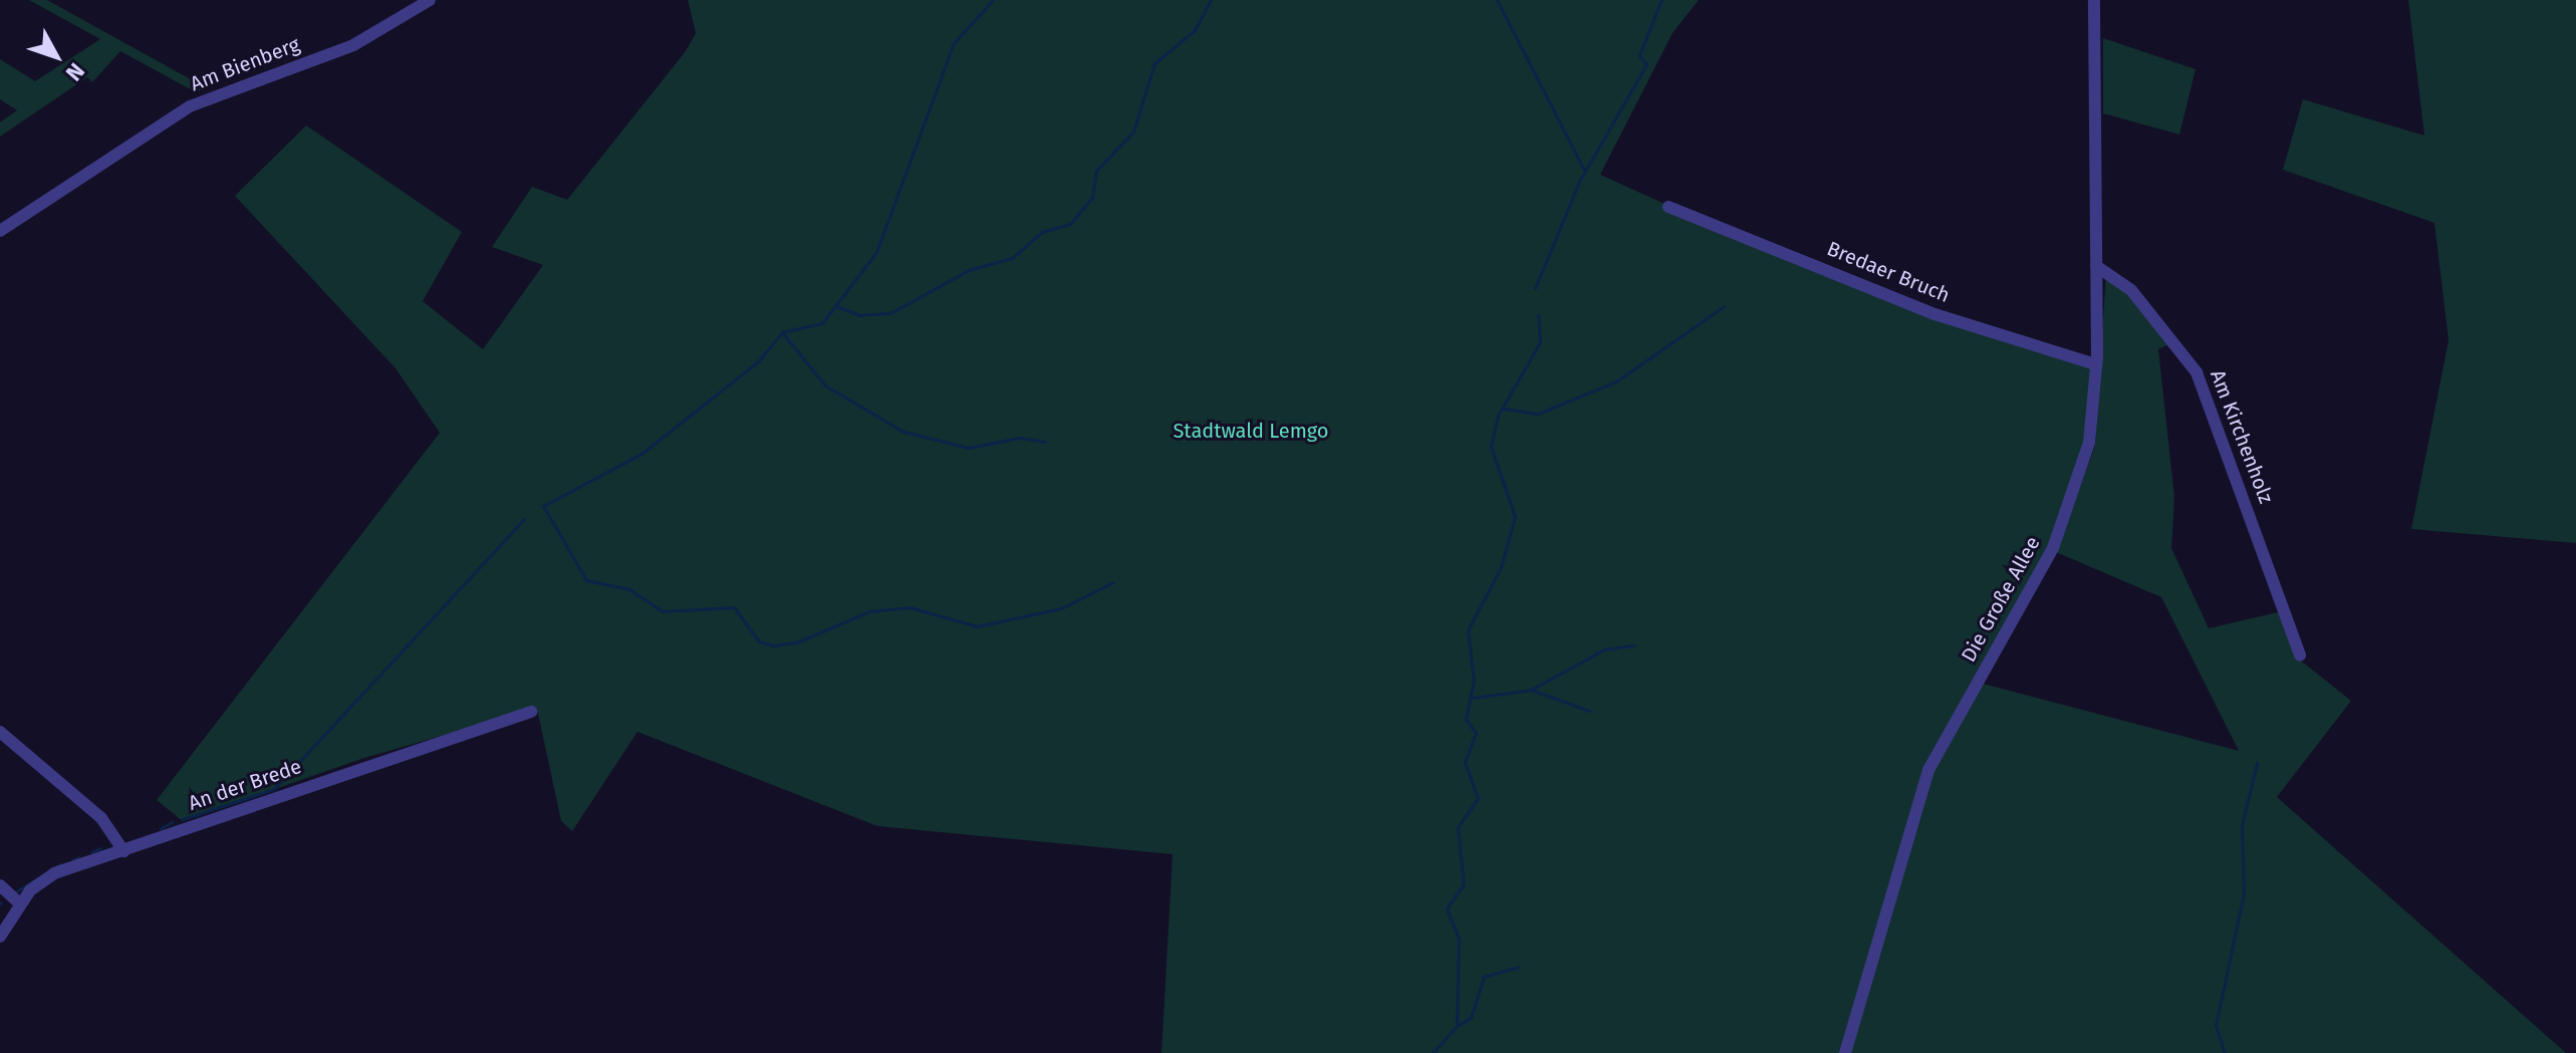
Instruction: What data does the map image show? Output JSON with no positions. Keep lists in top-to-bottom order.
{
  "streets": {
    "street": [
      "Am Bienberg",
      "Bredaer Bruch",
      "Am Kirchenholz",
      "Die Große Allee",
      "An der Brede"
    ]
  },
  "crossings": [
    ["Bredaer Bruch", "Die Große Allee"],
    ["Am Kirchenholz", "Die Große Allee"]
  ],
  "parks": ["Stadtwald Lemgo"],
  "north": "bottom right"
}
